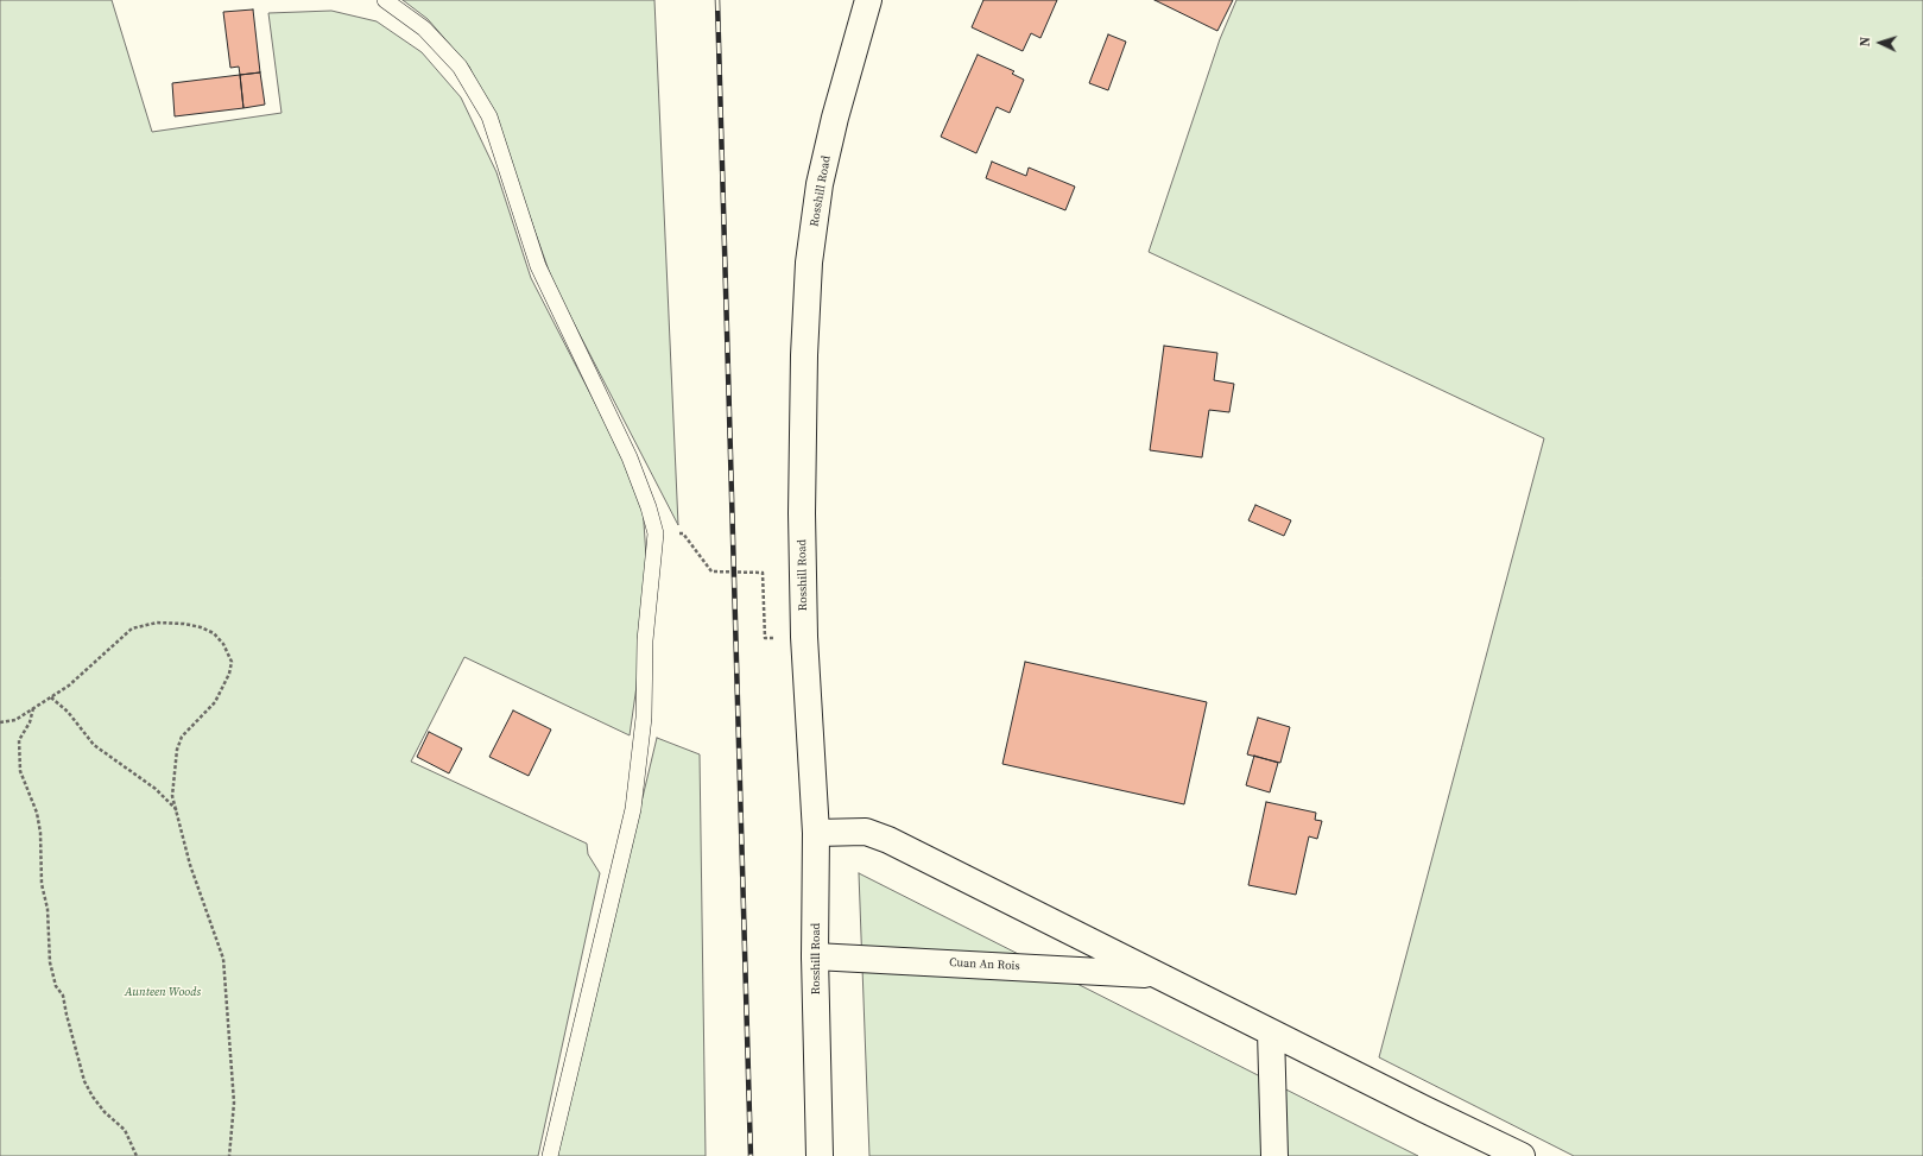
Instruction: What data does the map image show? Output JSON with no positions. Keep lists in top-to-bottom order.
{
  "streets": {
    "street": ["Rosshill Road", "Cuan An Rois"]
  },
  "crossings": [
    ["Rosshill Road", "Cuan An Rois"]
  ],
  "parks": ["Aunteen Woods"],
  "north": "left"
}
